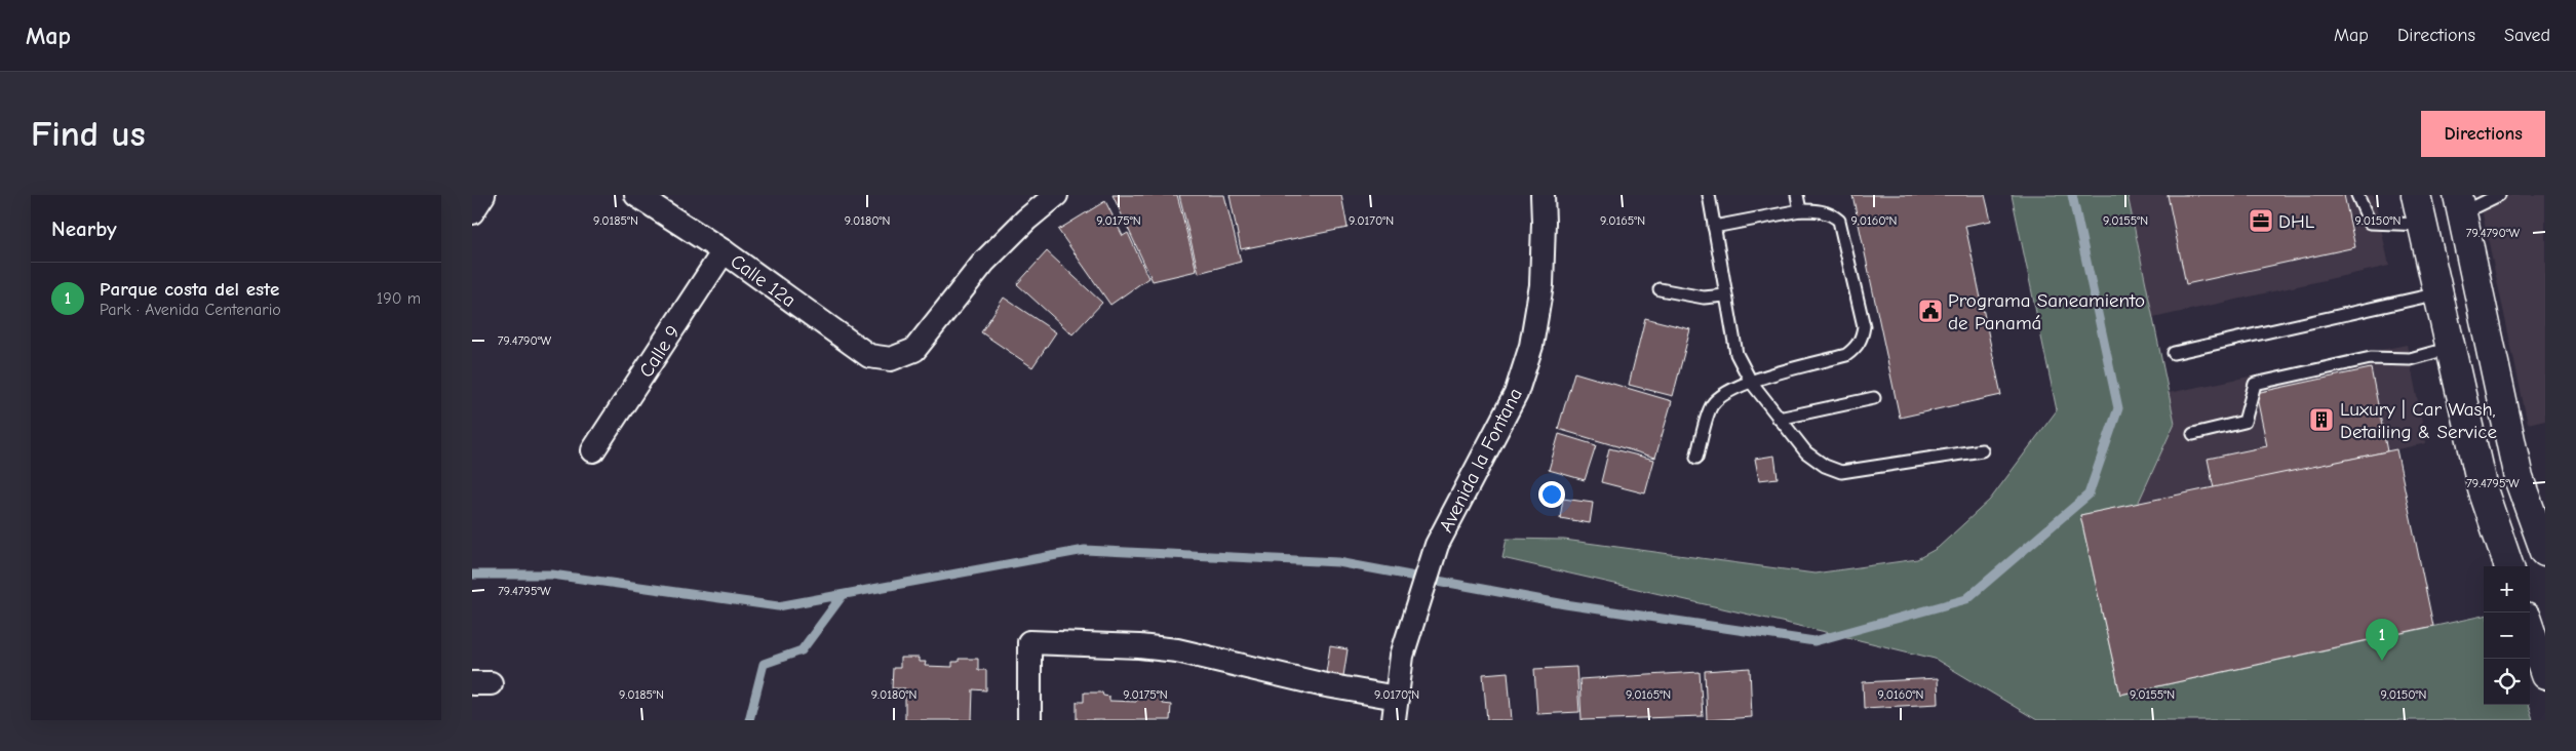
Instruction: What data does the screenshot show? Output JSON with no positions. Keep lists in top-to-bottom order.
{
  "streets": {
    "street": ["Calle 12a", "Calle 9", "Avenida la Fontana"]
  },
  "crossings": [
    ["Calle 12a", "Calle 9"]
  ],
  "places": {
    "office": ["DHL"],
    "public building": ["Programa Saneamiento de Panamá"],
    "building": ["Luxury | Car Wash, Detailing & Service"]
  },
  "page": {
    "header": "Map",
    "nav": ["Map", "Directions", "Saved"],
    "buttons": "Directions",
    "title": "Find us",
    "heading": "Nearby",
    "list": [
      {
        "mark": "1",
        "name": "Parque costa del este",
        "note": "Park · Avenida Centenario",
        "value": "190 m"
      }
    ],
    "map_buttons": ["+", "−"],
    "pins": "1"
  },
  "coordinates": [
    "9.0185°N",
    "9.0180°N",
    "9.0175°N",
    "9.0170°N",
    "9.0165°N",
    "9.0160°N",
    "9.0155°N",
    "9.0150°N",
    "79.4790°W",
    "79.4795°W"
  ]
}
